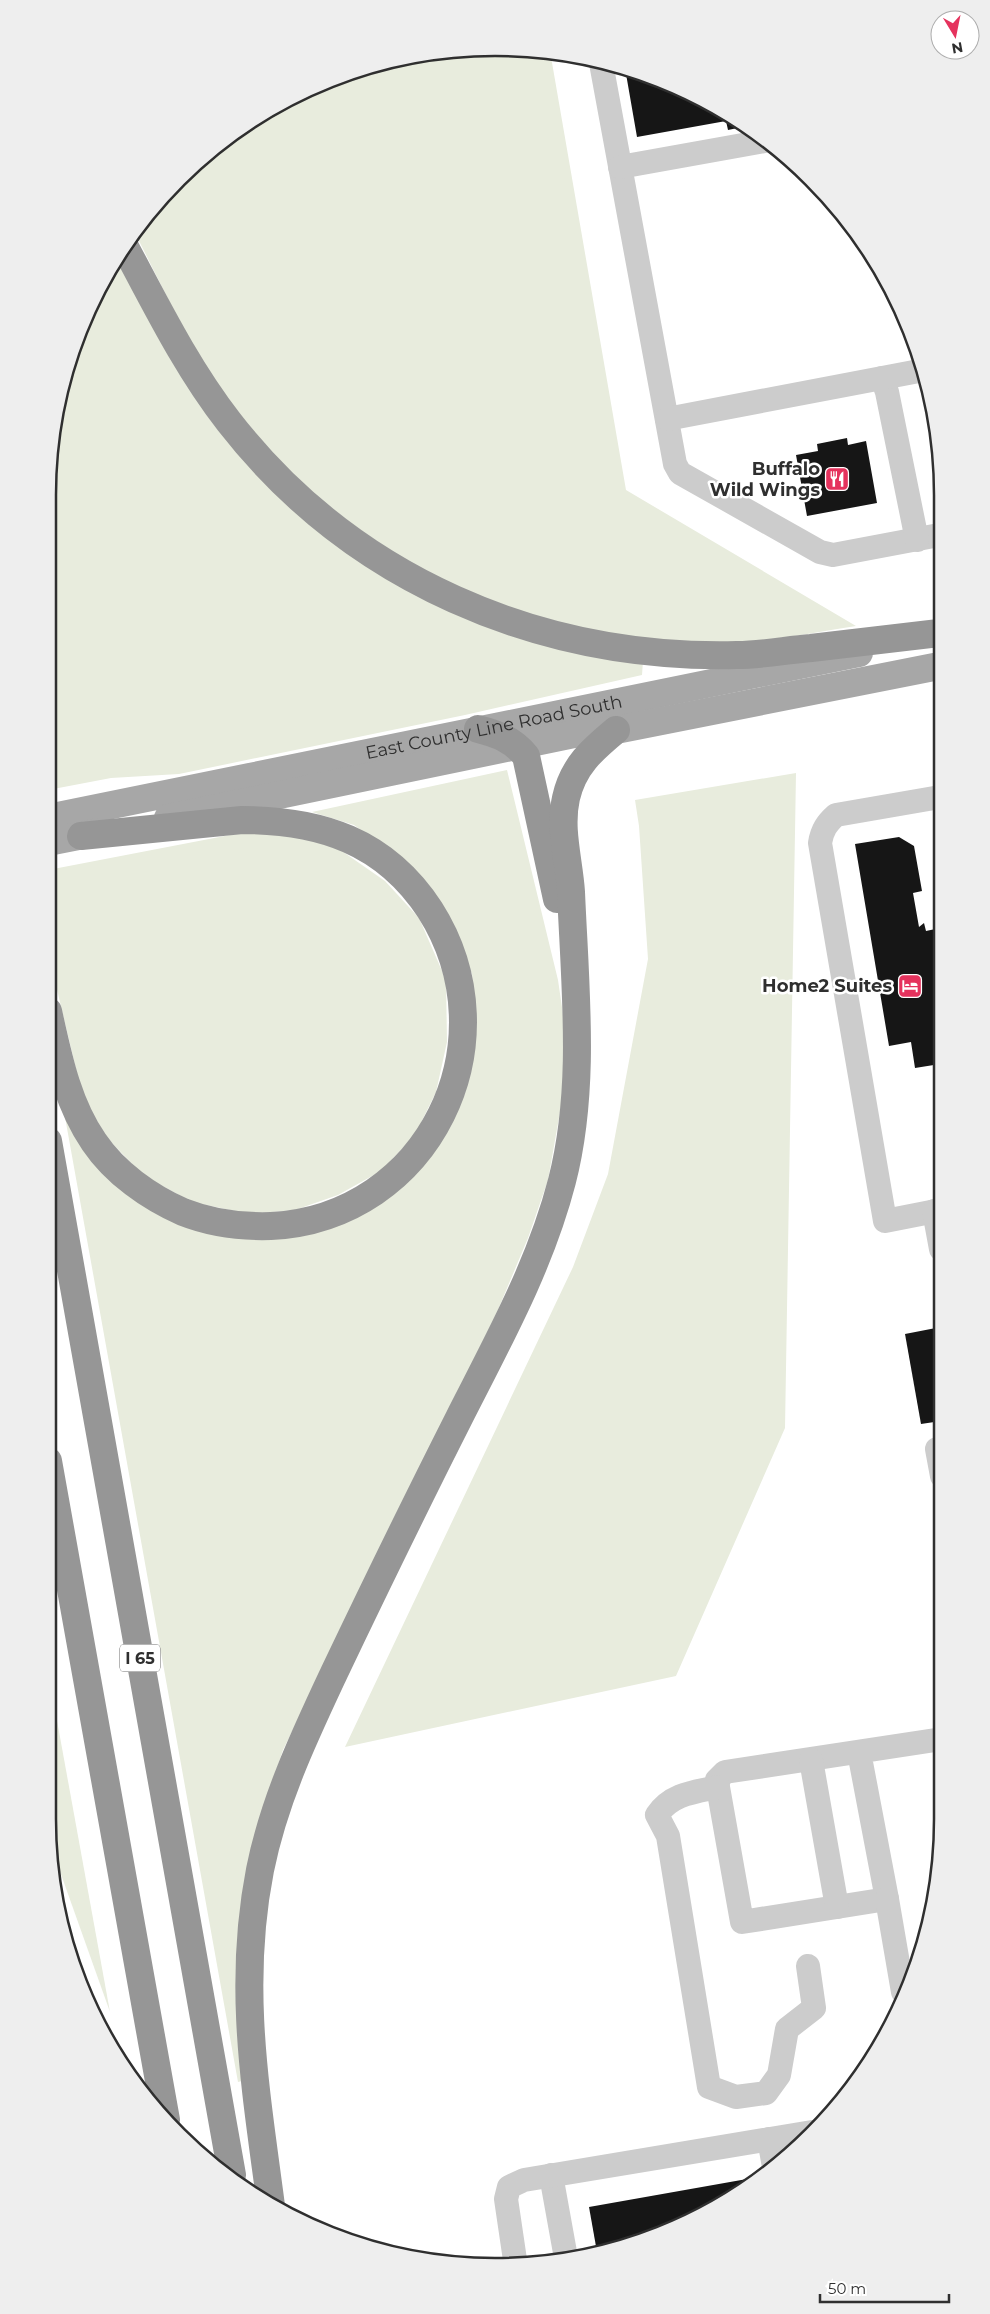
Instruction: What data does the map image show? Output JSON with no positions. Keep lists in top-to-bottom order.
{
  "streets": {
    "highway": ["I 65"],
    "main road": ["East County Line Road South"]
  },
  "places": {
    "restaurant": ["Buffalo Wild Wings"],
    "hotel": ["Home2 Suites"]
  },
  "scale_bar": "50 m",
  "north": "bottom"
}
